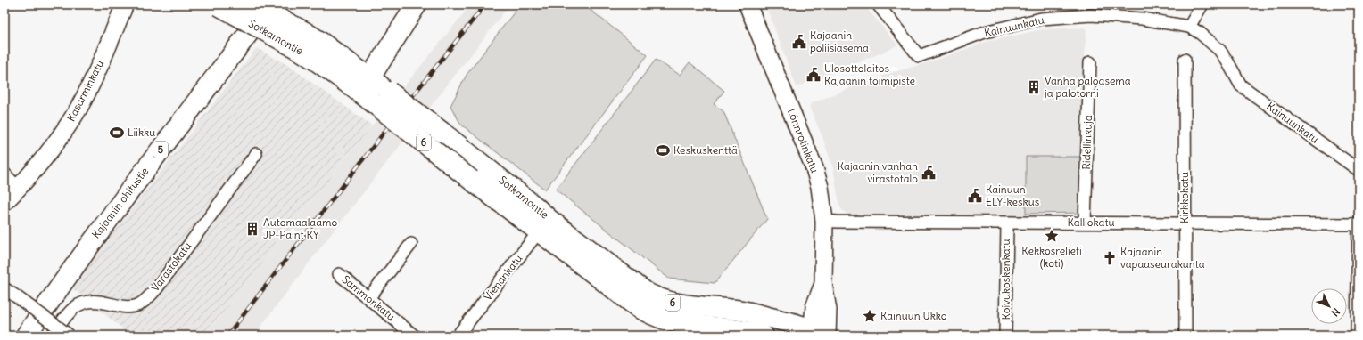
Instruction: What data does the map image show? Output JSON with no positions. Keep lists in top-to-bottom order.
{
  "streets": {
    "highway": [
      "Sotkamontie",
      "6",
      "5",
      "Kajaanin ohitustie"
    ],
    "street": [
      "Kainuunkatu",
      "Kasarminkatu",
      "Lönnrotinkatu",
      "Ridellinkuja",
      "Kirkkokatu",
      "Kalliokatu",
      "Varastokatu",
      "Vienankatu",
      "Koivukoskenkatu",
      "Sammonkatu"
    ]
  },
  "crossings": [
    ["Sotkamontie", "Lönnrotinkatu"],
    ["Sotkamontie", "Vienankatu"],
    ["Lönnrotinkatu", "Kalliokatu"],
    ["Ridellinkuja", "Kalliokatu"],
    ["Kirkkokatu", "Kalliokatu"],
    ["Kalliokatu", "Koivukoskenkatu"]
  ],
  "places": {
    "public building": [
      "Kajaanin poliisiasema",
      "Ulosottolaitos - Kajaanin toimipiste",
      "Kajaanin vanhan virastotalo",
      "Kainuun ELY-keskus"
    ],
    "building": ["Vanha paloasema ja palotorni", "Automaalaamo JP-Paint KY"],
    "sports": ["Liikku", "Keskuskenttä"],
    "place": ["Kekkosreliefi (koti)", "Kainuun Ukko"],
    "church": ["Kajaanin vapaaseurakunta"]
  },
  "north": "bottom right"
}
